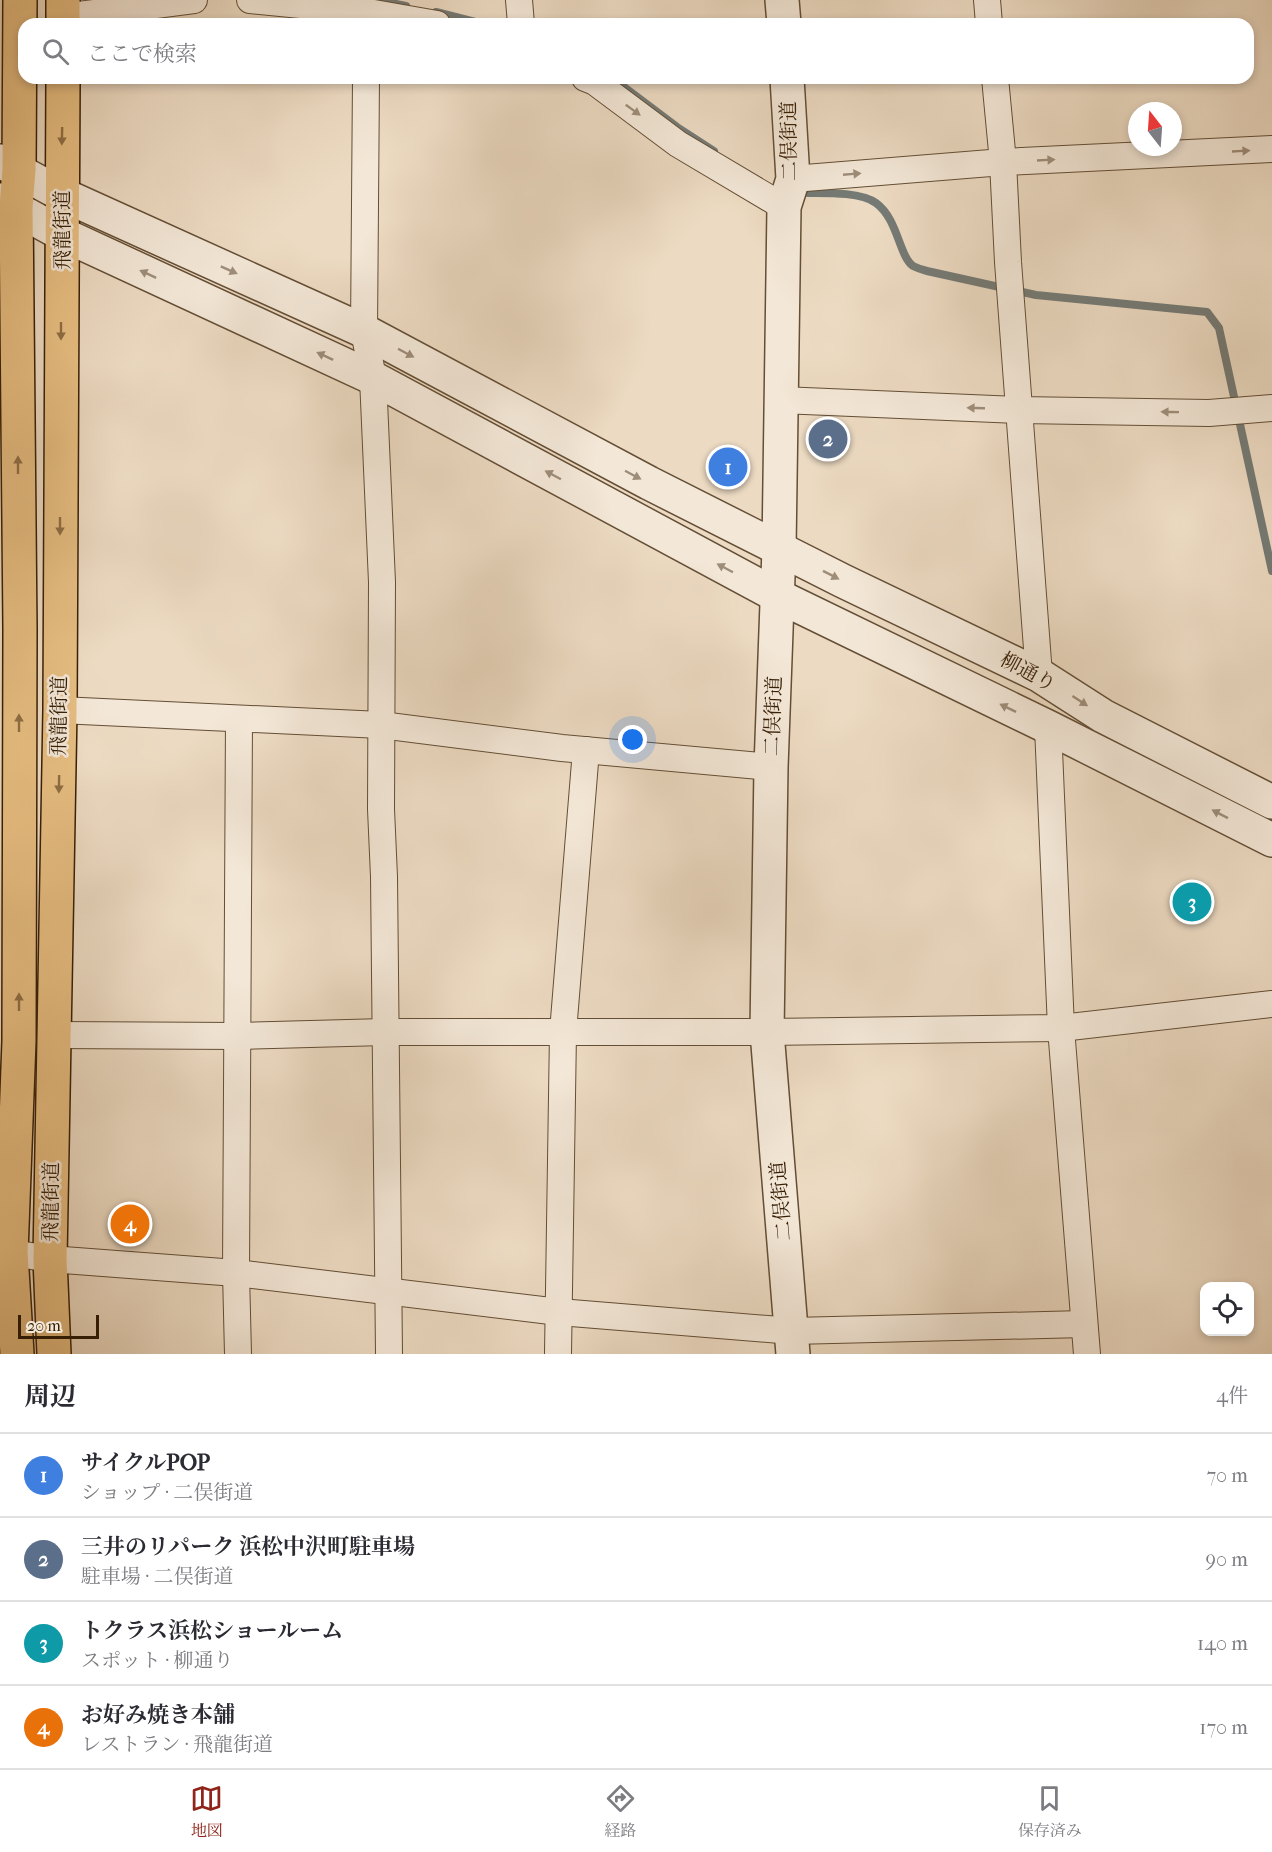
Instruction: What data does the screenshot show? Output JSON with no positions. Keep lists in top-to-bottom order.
{
  "streets": {
    "highway": ["飛龍街道"],
    "street": ["二俣街道", "柳通り"]
  },
  "crossings": [
    ["二俣街道", "柳通り"],
    ["飛龍街道", "柳通り"]
  ],
  "scale_bar": "20 m",
  "north": "top",
  "page": {
    "search": "ここで検索",
    "pins": [
      "2",
      "1",
      "3",
      "4"
    ],
    "scale": "20 m",
    "heading": ["周辺", "4件"],
    "list": [
      {
        "mark": "1",
        "name": "サイクルPOP",
        "note": "ショップ · 二俣街道",
        "value": "70 m"
      },
      {
        "mark": "2",
        "name": "三井のリパーク 浜松中沢町駐車場",
        "note": "駐車場 · 二俣街道",
        "value": "90 m"
      },
      {
        "mark": "3",
        "name": "トクラス浜松ショールーム",
        "note": "スポット · 柳通り",
        "value": "140 m"
      },
      {
        "mark": "4",
        "name": "お好み焼き本舗",
        "note": "レストラン · 飛龍街道",
        "value": "170 m"
      }
    ],
    "nav": ["地図", "経路", "保存済み"]
  }
}
